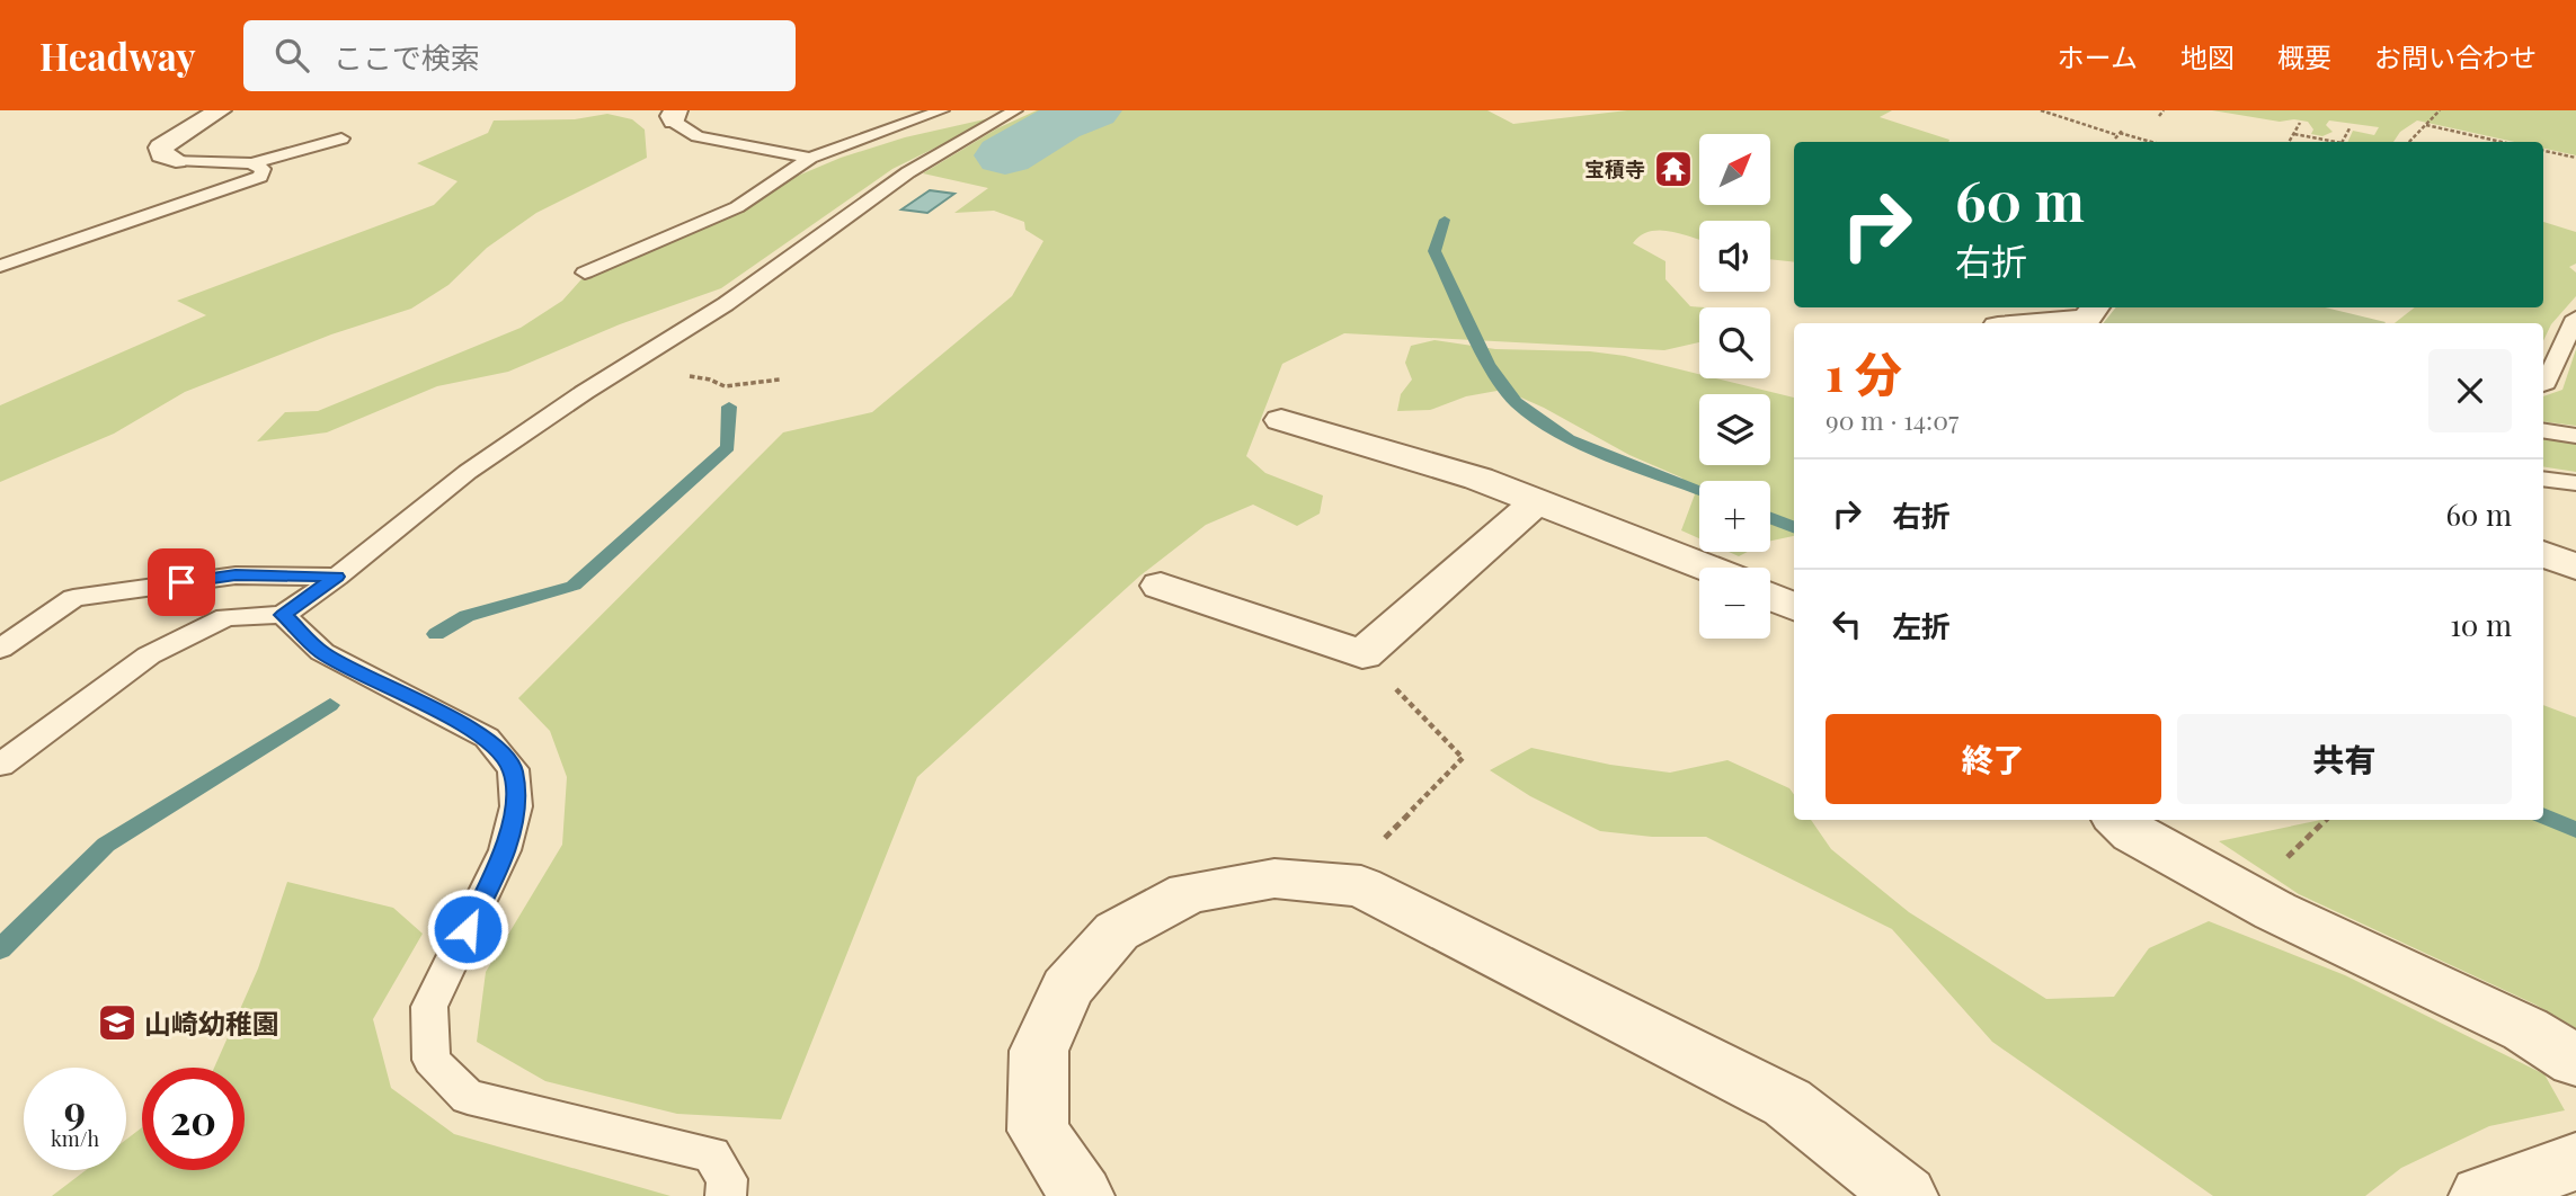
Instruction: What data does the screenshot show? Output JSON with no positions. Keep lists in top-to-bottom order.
{
  "places": {
    "temple": ["宝積寺"],
    "school or university": ["山崎幼稚園"]
  },
  "north": "top right",
  "page": {
    "header": "Headway",
    "search": "ここで検索",
    "nav": [
      "ホーム",
      "地図",
      "概要",
      "お問い合わせ"
    ],
    "map_buttons": ["+", "−"],
    "turn": ["60 m", "右折"],
    "heading": ["1 分", "90 m · 14:07"],
    "list": [
      {
        "name": "右折",
        "value": "60 m"
      },
      {
        "name": "左折",
        "value": "10 m"
      }
    ],
    "buttons": ["終了", "共有"],
    "speed": "9 km/h",
    "limit": "20"
  }
}
